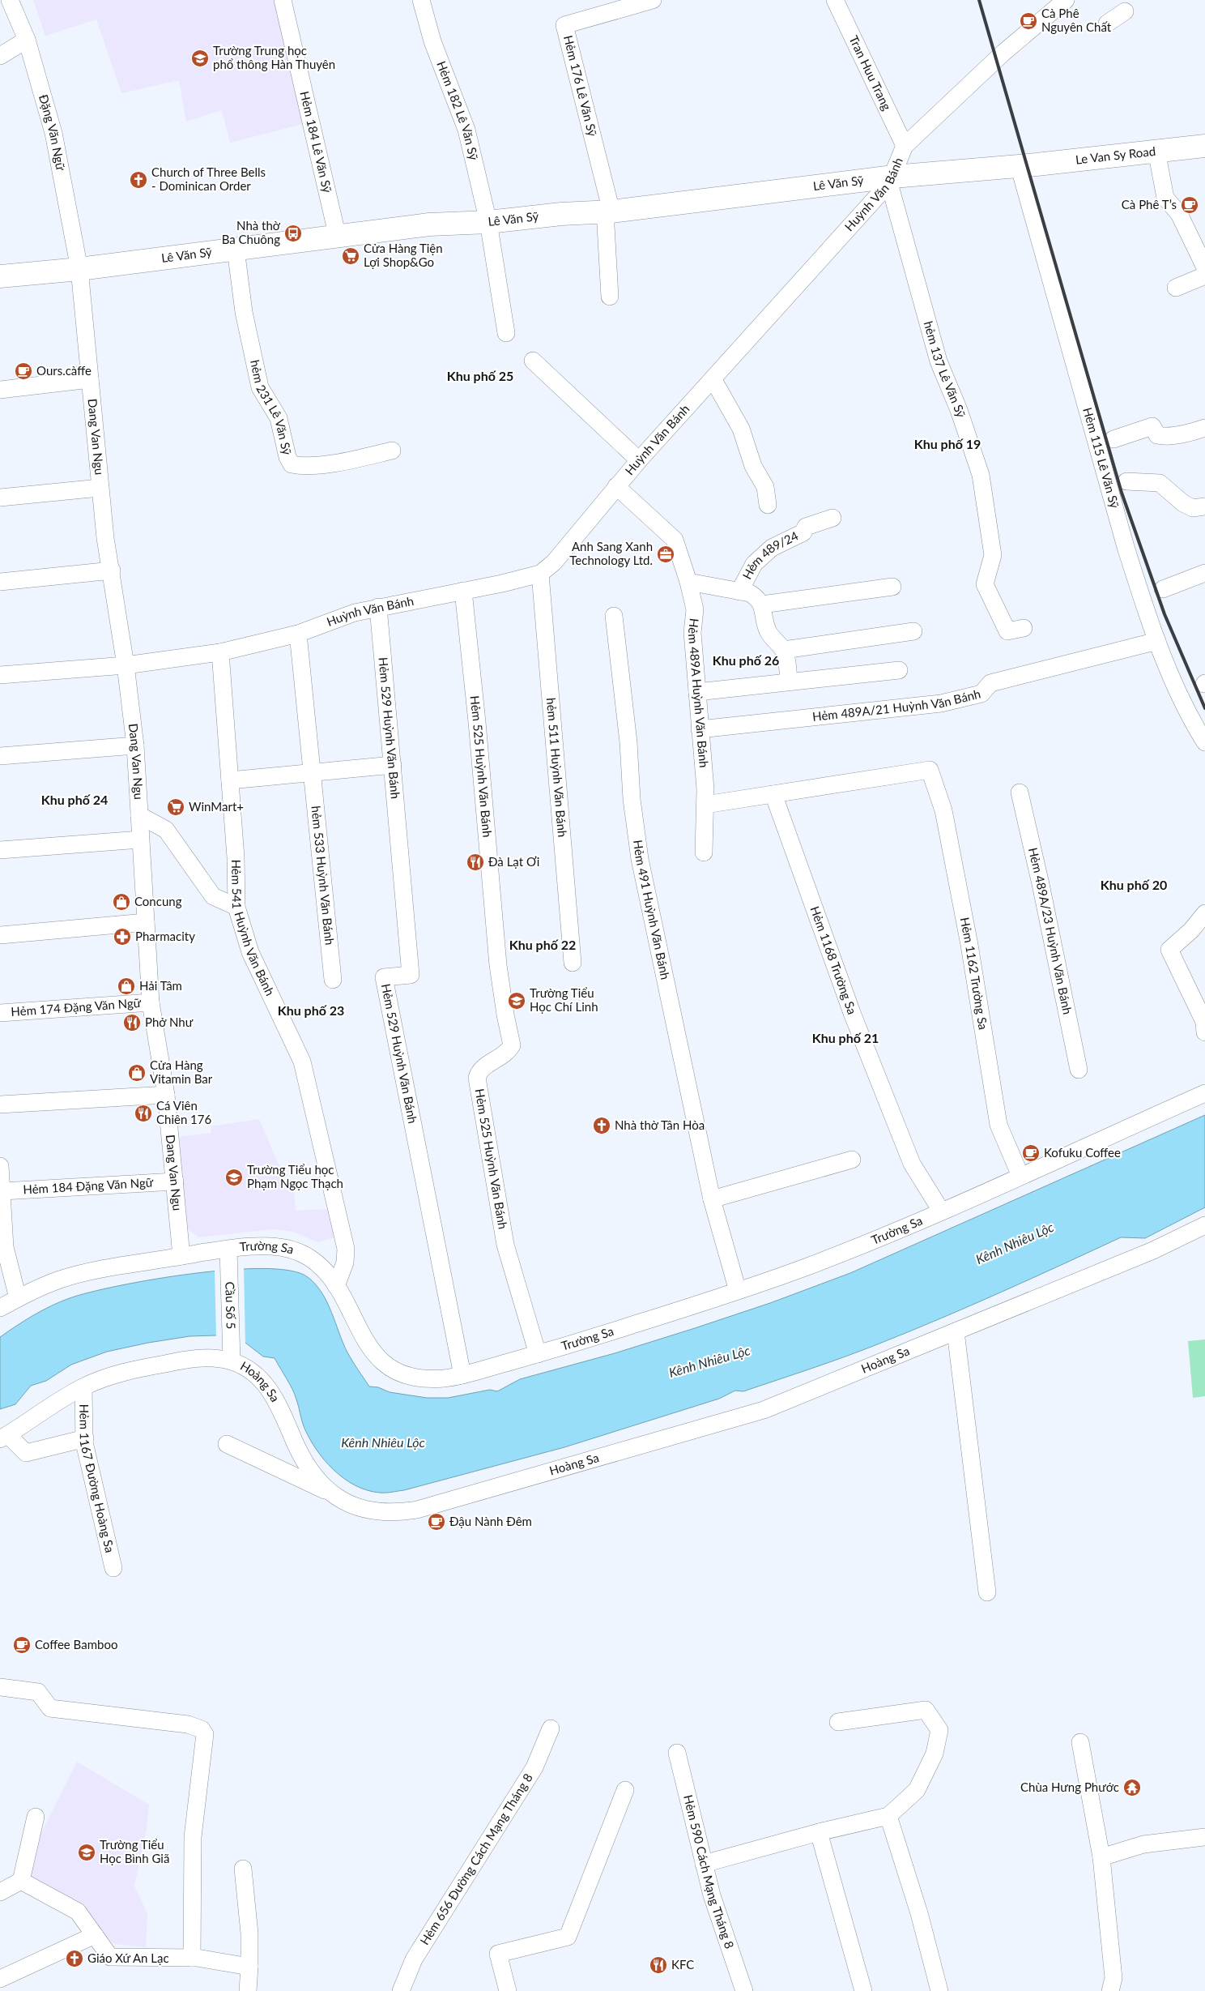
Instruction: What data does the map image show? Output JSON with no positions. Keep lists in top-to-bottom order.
{
  "streets": {
    "main road": ["Le Van Sy Road", "Lê Văn Sỹ"],
    "street": [
      "Tran Huu Trang",
      "Hẻm 176 Lê Văn Sỹ",
      "Hẻm 182 Lê Văn Sỹ",
      "Đặng Văn Ngữ",
      "Hẻm 184 Lê Văn Sỹ",
      "Huỳnh Văn Bánh",
      "hẻm 137 Lê Văn Sỹ",
      "hẻm 231 Lê Văn Sỹ",
      "Dang Van Ngu",
      "Hẻm 115 Lê Văn Sỹ",
      "Hẻm 489/24",
      "Hẻm 489A Huỳnh Văn Bánh",
      "Hẻm 489A/21 Huỳnh Văn Bánh",
      "Hẻm 529 Huỳnh Văn Bánh",
      "Hẻm 525 Huỳnh Văn Bánh",
      "hẻm 511 Huỳnh Văn Bánh",
      "hẻm 533 Huỳnh Văn Bánh",
      "Hẻm 491 Huỳnh Văn Bánh",
      "Hẻm 541 Huỳnh Văn Bánh",
      "Hẻm 489A/23 Huỳnh Văn Bánh",
      "Hẻm 1168 Trường Sa",
      "Hẻm 1162 Trường Sa",
      "Hẻm 174 Đặng Văn Ngữ",
      "Hẻm 184 Đặng Văn Ngữ",
      "Trường Sa",
      "Cầu Số 5",
      "Hoàng Sa",
      "Hẻm 1167 Đường Hoàng Sa",
      "Hẻm 656 Đường Cách Mạng Tháng 8",
      "Hẻm 590 Cách Mạng Tháng 8"
    ]
  },
  "crossings": [
    ["Tran Huu Trang", "Huỳnh Văn Bánh"],
    ["Hẻm 176 Lê Văn Sỹ", "Lê Văn Sỹ"],
    ["Hẻm 182 Lê Văn Sỹ", "Lê Văn Sỹ"],
    ["Đặng Văn Ngữ", "Lê Văn Sỹ"],
    ["Đặng Văn Ngữ", "Dang Van Ngu"],
    ["Hẻm 184 Lê Văn Sỹ", "Lê Văn Sỹ"],
    ["Le Van Sy Road", "Lê Văn Sỹ"],
    ["Le Van Sy Road", "Hẻm 115 Lê Văn Sỹ"],
    ["Lê Văn Sỹ", "Huỳnh Văn Bánh"],
    ["Lê Văn Sỹ", "hẻm 137 Lê Văn Sỹ"],
    ["Lê Văn Sỹ", "hẻm 231 Lê Văn Sỹ"],
    ["Lê Văn Sỹ", "Dang Van Ngu"],
    ["Lê Văn Sỹ", "Hẻm 115 Lê Văn Sỹ"],
    ["Huỳnh Văn Bánh", "hẻm 137 Lê Văn Sỹ"],
    ["Huỳnh Văn Bánh", "Dang Van Ngu"],
    ["Huỳnh Văn Bánh", "Hẻm 489A Huỳnh Văn Bánh"],
    ["Huỳnh Văn Bánh", "Hẻm 529 Huỳnh Văn Bánh"],
    ["Huỳnh Văn Bánh", "Hẻm 525 Huỳnh Văn Bánh"],
    ["Huỳnh Văn Bánh", "hẻm 511 Huỳnh Văn Bánh"],
    ["Huỳnh Văn Bánh", "hẻm 533 Huỳnh Văn Bánh"],
    ["Huỳnh Văn Bánh", "Hẻm 541 Huỳnh Văn Bánh"],
    ["Dang Van Ngu", "Hẻm 174 Đặng Văn Ngữ"],
    ["Dang Van Ngu", "Hẻm 184 Đặng Văn Ngữ"],
    ["Dang Van Ngu", "Trường Sa"],
    ["Hẻm 115 Lê Văn Sỹ", "Hẻm 489A/21 Huỳnh Văn Bánh"],
    ["Hẻm 489A Huỳnh Văn Bánh", "Hẻm 489A/21 Huỳnh Văn Bánh"],
    ["Hẻm 529 Huỳnh Văn Bánh", "hẻm 533 Huỳnh Văn Bánh"],
    ["Hẻm 529 Huỳnh Văn Bánh", "Trường Sa"],
    ["Hẻm 525 Huỳnh Văn Bánh", "Trường Sa"],
    ["Hẻm 491 Huỳnh Văn Bánh", "Trường Sa"],
    ["Hẻm 541 Huỳnh Văn Bánh", "Trường Sa"],
    ["Hẻm 1168 Trường Sa", "Hẻm 1162 Trường Sa"],
    ["Hẻm 1168 Trường Sa", "Trường Sa"],
    ["Hẻm 1162 Trường Sa", "Trường Sa"],
    ["Trường Sa", "Cầu Số 5"],
    ["Cầu Số 5", "Hoàng Sa"],
    ["Hoàng Sa", "Hẻm 1167 Đường Hoàng Sa"]
  ],
  "districts": [
    "Khu phố 25",
    "Khu phố 19",
    "Khu phố 26",
    "Khu phố 24",
    "Khu phố 20",
    "Khu phố 22",
    "Khu phố 23",
    "Khu phố 21"
  ],
  "water": ["Kênh Nhiêu Lộc"],
  "places": {
    "cafe": [
      "Cà Phê Nguyên Chất",
      "Cà Phê T’s",
      "Ours.càffe",
      "Kofuku Coffee",
      "Đậu Nành Đêm",
      "Coffee Bamboo"
    ],
    "school or university": [
      "Trường Trung học phổ thông Hàn Thuyên",
      "Trường Tiểu Học Chí Linh",
      "Trường Tiểu học Phạm Ngọc Thạch",
      "Trường Tiểu Học Bình Giã"
    ],
    "church": ["Church of Three Bells - Dominican Order", "Nhà thờ Tân Hòa", "Giáo Xứ An Lạc"],
    "bus stop": ["Nhà thờ Ba Chuông"],
    "supermarket": ["Cửa Hàng Tiện Lợi Shop&Go", "WinMart+"],
    "office": ["Anh Sang Xanh Technology Ltd."],
    "restaurant": [
      "Đà Lạt Ơi",
      "Phở Như",
      "Cá Viên Chiên 176",
      "KFC"
    ],
    "shop": ["Concung", "Hải Tâm", "Cửa Hàng Vitamin Bar"],
    "pharmacy": ["Pharmacity"],
    "temple": ["Chùa Hưng Phước"]
  }
}
